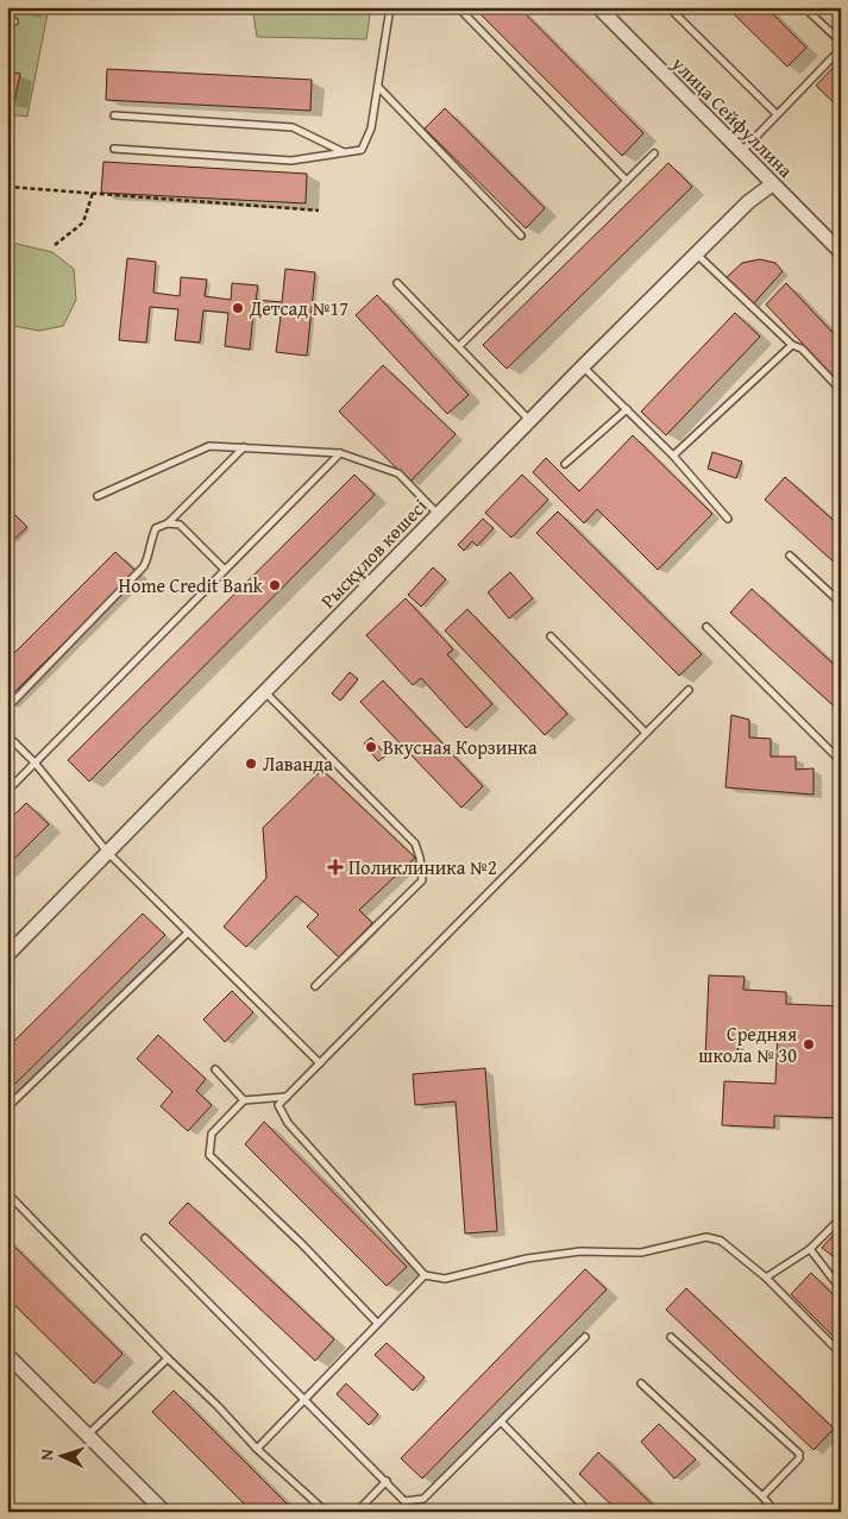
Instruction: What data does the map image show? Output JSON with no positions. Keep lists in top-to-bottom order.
{
  "streets": {
    "street": ["улица Сейфуллина", "Рысқұлов көшесі"]
  },
  "crossings": [
    ["улица Сейфуллина", "Рысқұлов көшесі"]
  ],
  "places": {
    "other": [
      "Детсад №17",
      "Home Credit Bank",
      "Вкусная Корзинка",
      "Лаванда",
      "Средняя школа № 30"
    ],
    "health": ["Поликлиника №2"]
  },
  "north": "left"
}
